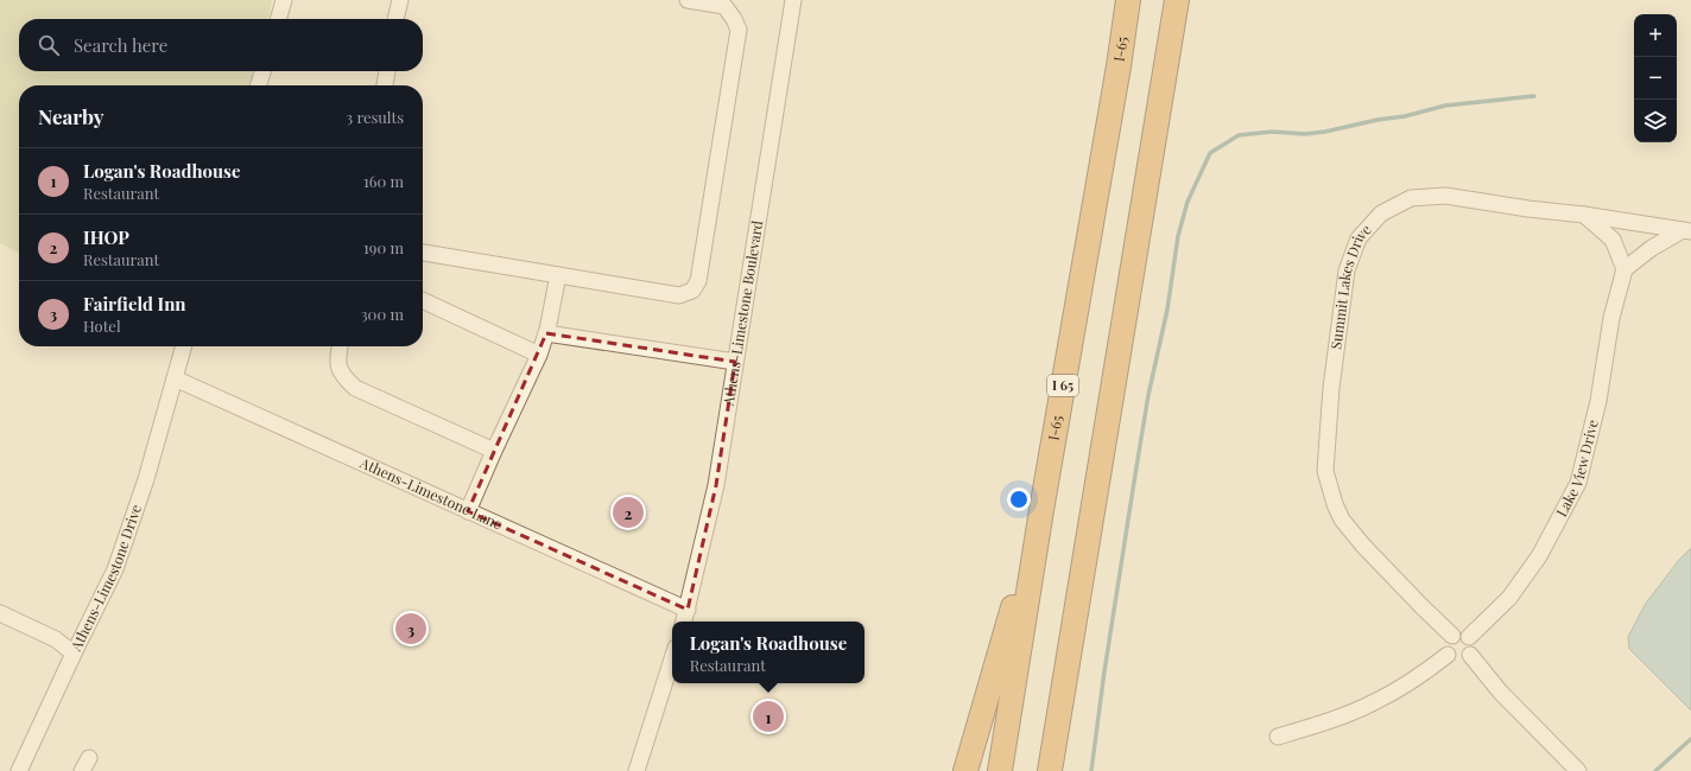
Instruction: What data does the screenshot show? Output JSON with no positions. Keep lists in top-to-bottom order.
{
  "streets": {
    "highway": ["I-65", "I 65"],
    "street": [
      "Summit Lakes Drive",
      "Athens-Limestone Boulevard",
      "Lake View Drive",
      "Athens-Limestone Lane",
      "Athens-Limestone Drive"
    ]
  },
  "crossings": [
    ["Summit Lakes Drive", "Lake View Drive"],
    ["Athens-Limestone Boulevard", "Athens-Limestone Lane"],
    ["Athens-Limestone Lane", "Athens-Limestone Drive"]
  ],
  "page": {
    "map_buttons": ["+", "−"],
    "search": "Search here",
    "heading": ["Nearby", "3 results"],
    "list": [
      {
        "mark": "1",
        "name": "Logan's Roadhouse",
        "note": "Restaurant",
        "value": "160 m"
      },
      {
        "mark": "2",
        "name": "IHOP",
        "note": "Restaurant",
        "value": "190 m"
      },
      {
        "mark": "3",
        "name": "Fairfield Inn",
        "note": "Hotel",
        "value": "300 m"
      }
    ],
    "pins": ["2", "3", "1"],
    "popup": ["Logan's Roadhouse", "Restaurant"]
  }
}
